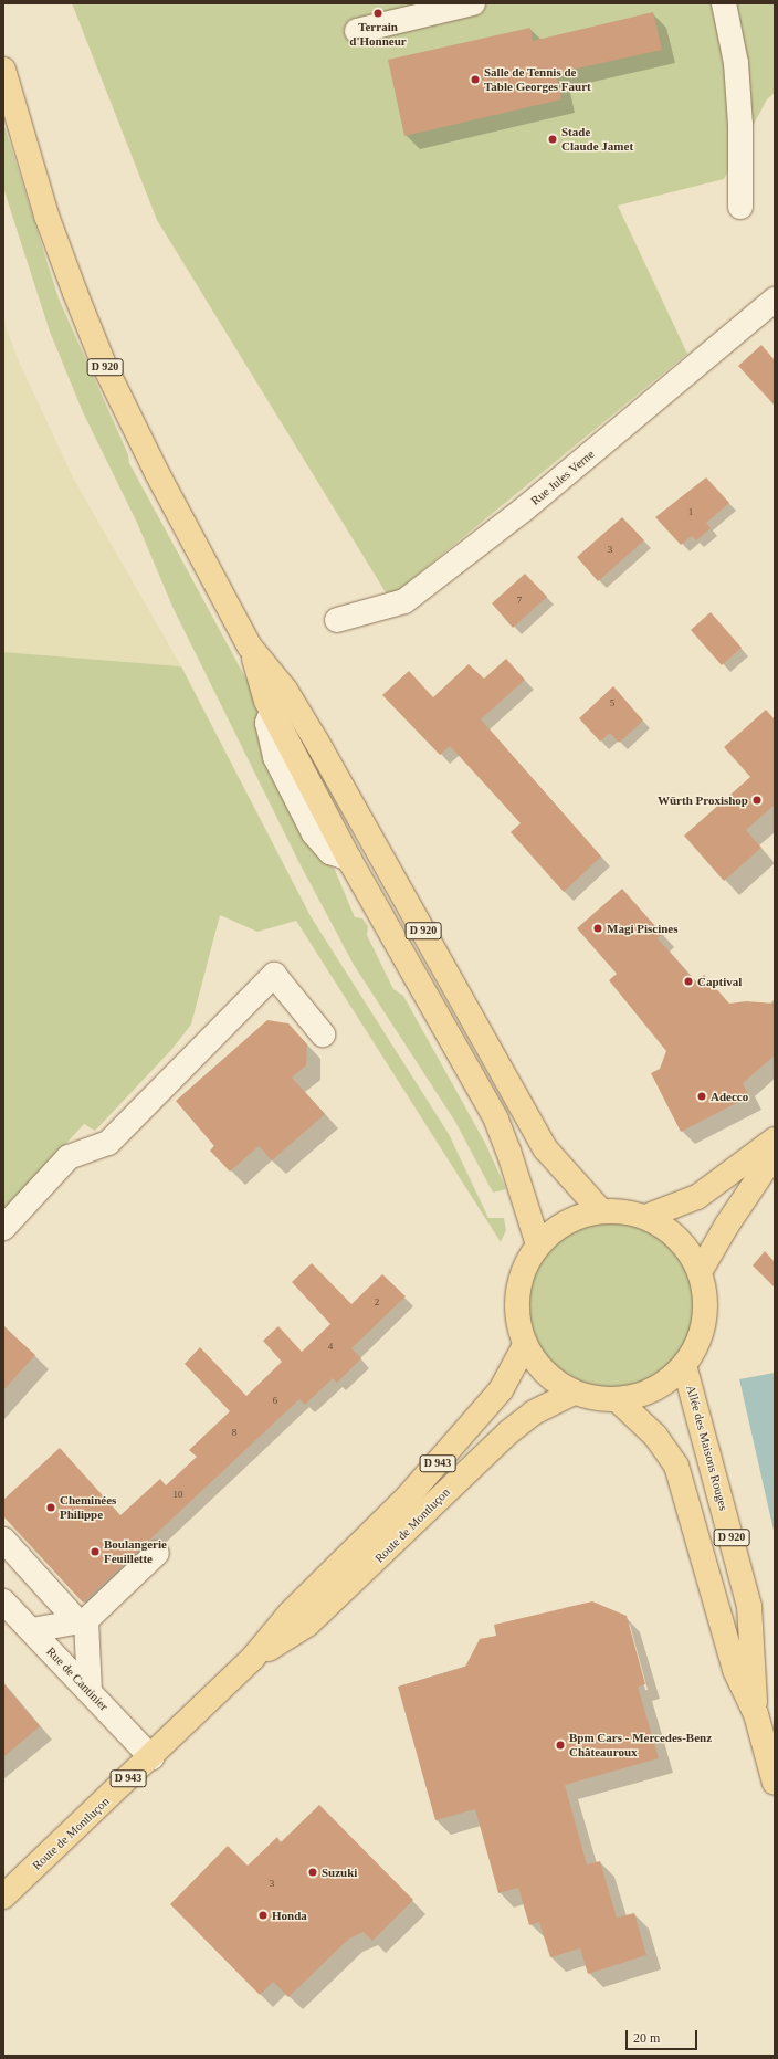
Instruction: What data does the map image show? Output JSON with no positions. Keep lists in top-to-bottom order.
{
  "streets": {
    "main road": [
      "D 920",
      "Allée des Maisons Rouges",
      "D 943",
      "Route de Montluçon"
    ],
    "street": ["Rue Jules Verne", "Rue de Cantinier"]
  },
  "crossings": [
    ["Route de Montluçon", "Rue de Cantinier"]
  ],
  "places": [
    "Terrain d'Honneur",
    "Salle de Tennis de Table Georges Faurt",
    "Stade Claude Jamet",
    "Würth Proxishop",
    "Magi Piscines",
    "Captival",
    "Adecco",
    "Cheminées Philippe",
    "Boulangerie Feuillette",
    "Bpm Cars - Mercedes-Benz Châteauroux",
    "Suzuki",
    "Honda"
  ],
  "house_numbers": [
    "1",
    "3",
    "7",
    "5",
    "2",
    "4",
    "6",
    "8",
    "10",
    "3"
  ],
  "scale_bar": "20 m"
}
